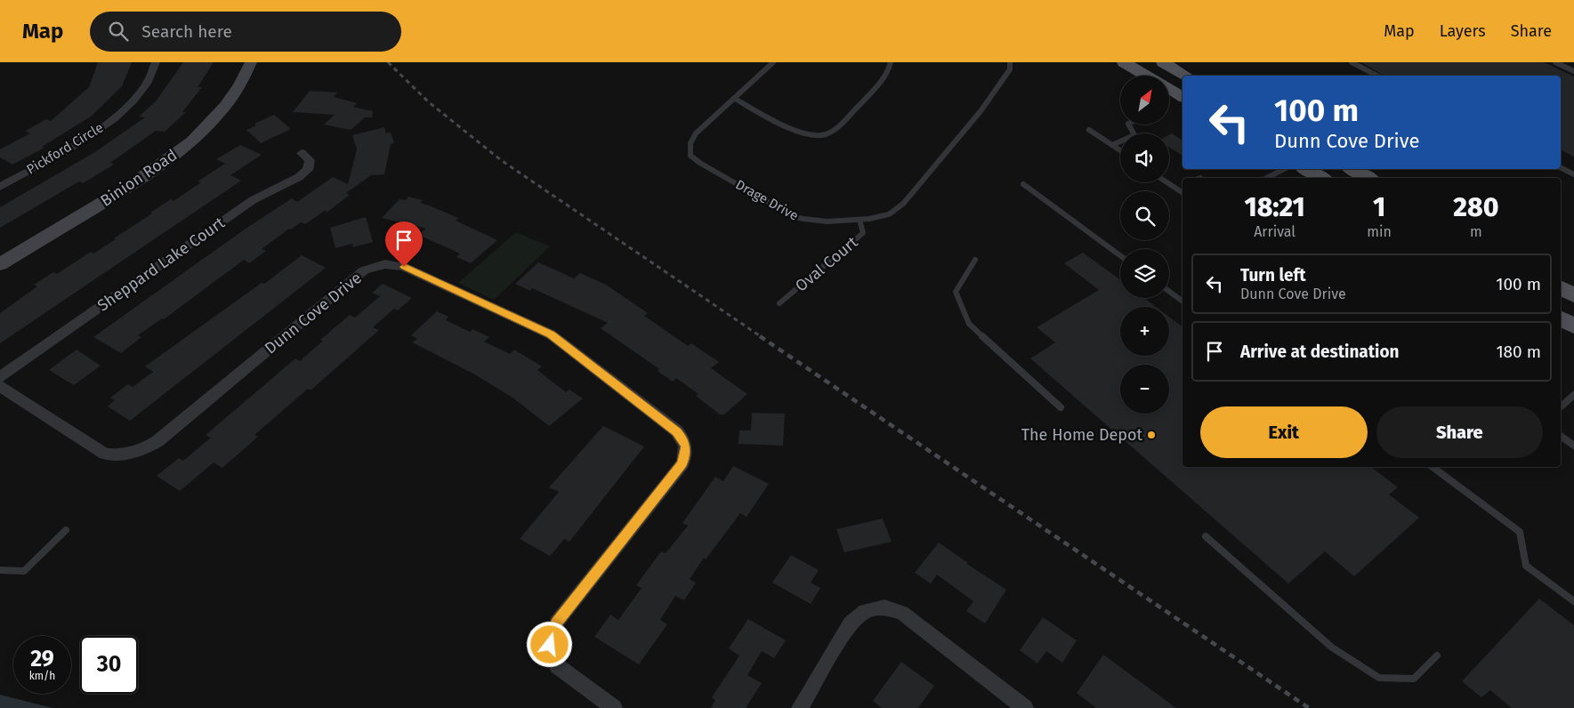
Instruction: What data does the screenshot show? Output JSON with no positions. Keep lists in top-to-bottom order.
{
  "streets": {
    "main road": ["Binion Road"],
    "street": ["Pickford Circle", "Sheppard Lake Court", "Dunn Cove Drive"],
    "lane": ["Drage Drive", "Oval Court"]
  },
  "crossings": [
    ["Drage Drive", "Oval Court"]
  ],
  "places": ["The Home Depot"],
  "north": "top right",
  "page": {
    "header": "Map",
    "search": "Search here",
    "nav": ["Map", "Layers", "Share"],
    "map_buttons": ["+", "−"],
    "turn": ["100 m", "Dunn Cove Drive"],
    "eta": [
      "18:21",
      "Arrival",
      "1",
      "min",
      "280",
      "m"
    ],
    "list": [
      {
        "name": "Turn left",
        "note": "Dunn Cove Drive",
        "value": "100 m"
      },
      {
        "name": "Arrive at destination",
        "value": "180 m"
      }
    ],
    "buttons": ["Exit", "Share"],
    "speed": "29 km/h",
    "limit": "30"
  }
}
